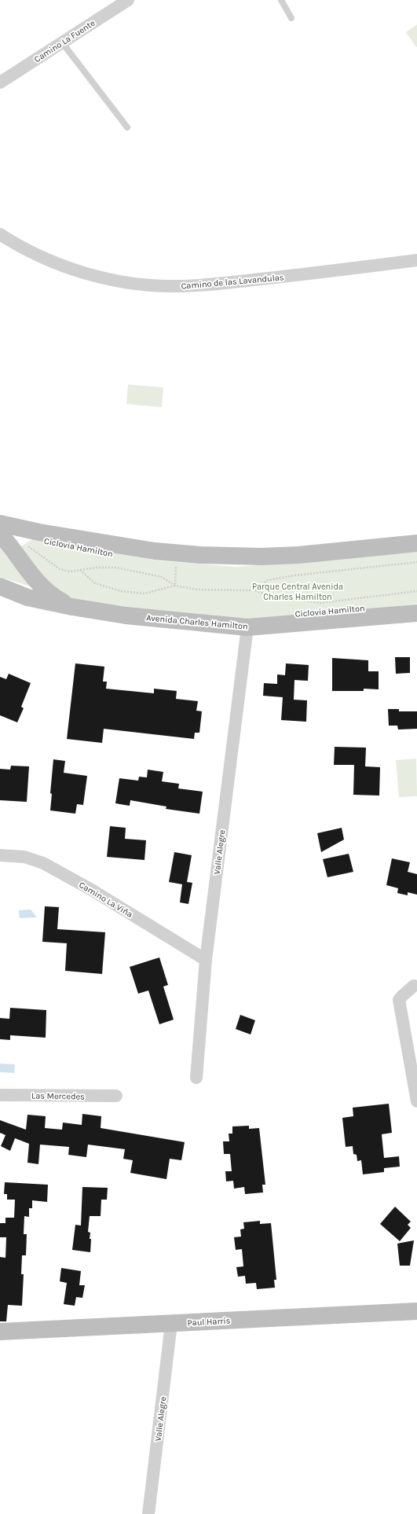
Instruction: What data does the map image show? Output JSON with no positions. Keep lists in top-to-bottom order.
{
  "streets": {
    "main road": ["Avenida Charles Hamilton", "Paul Harris"],
    "street": [
      "Camino La Fuente",
      "Camino de las Lavandulas",
      "Valle Alegre",
      "Camino La Viña",
      "Las Mercedes"
    ]
  },
  "crossings": [
    ["Avenida Charles Hamilton", "Valle Alegre"],
    ["Valle Alegre", "Camino La Viña"],
    ["Valle Alegre", "Paul Harris"]
  ],
  "parks": ["Parque Central Avenida Charles Hamilton"]
}
